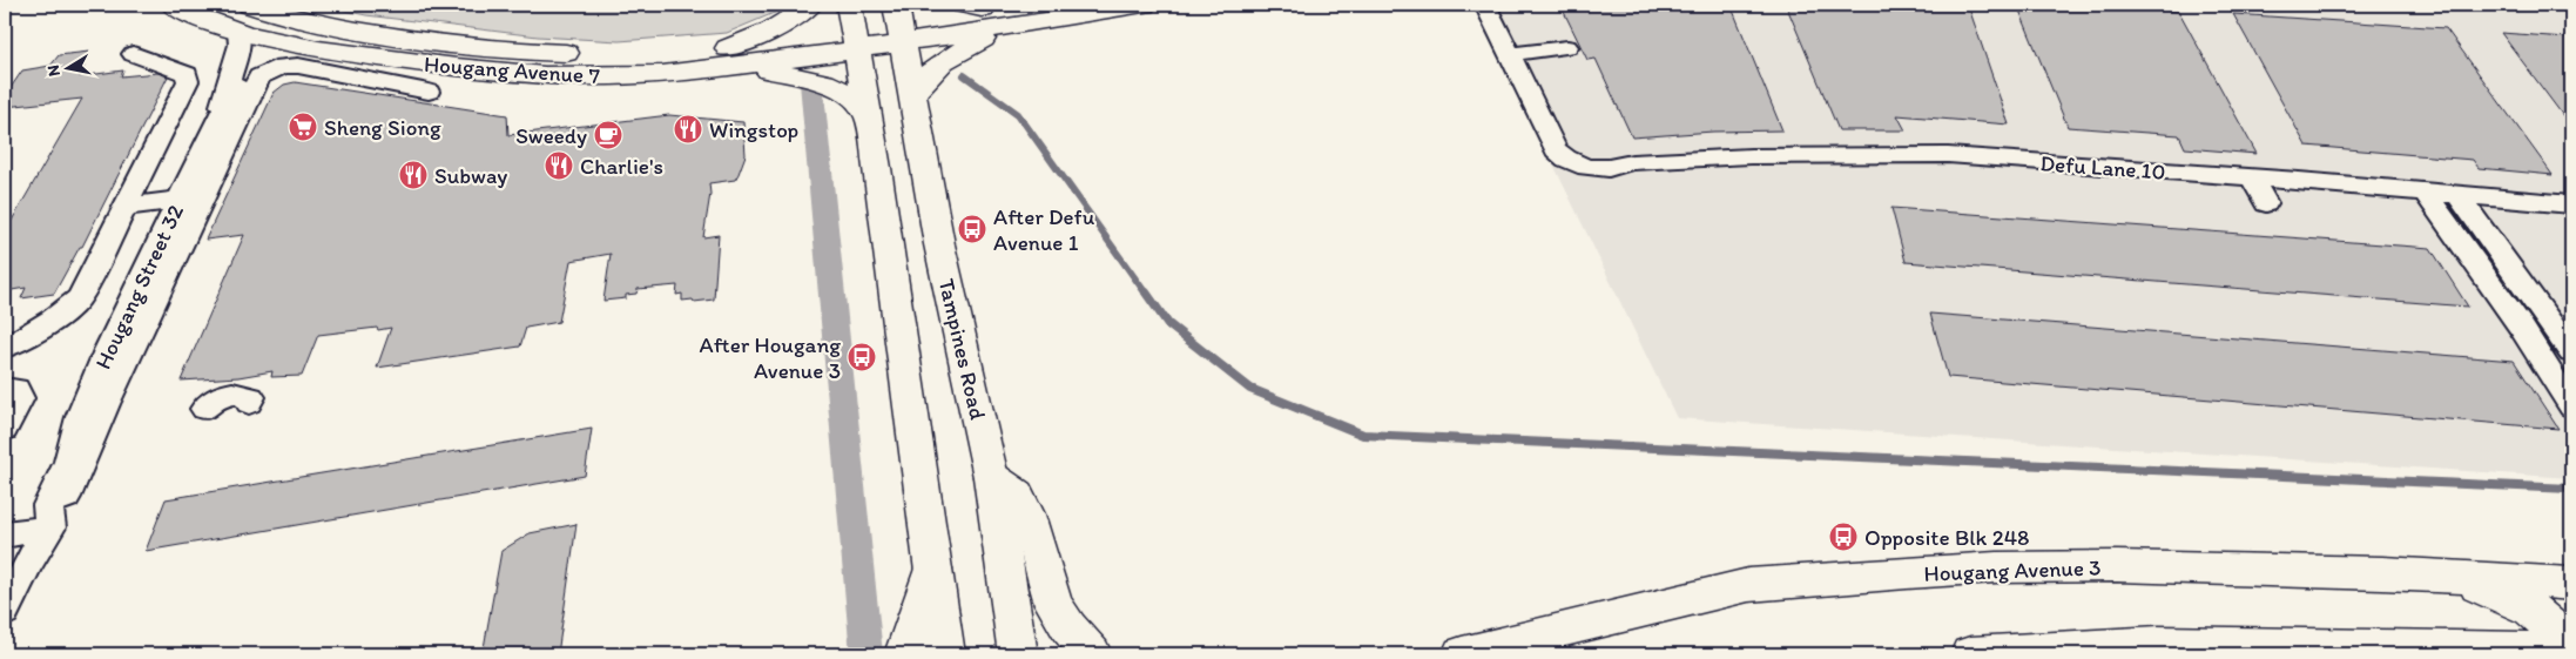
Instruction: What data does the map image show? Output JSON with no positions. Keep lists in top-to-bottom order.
{
  "streets": {
    "main road": ["Hougang Avenue 7", "Tampines Road", "Hougang Avenue 3"],
    "street": ["Defu Lane 10", "Hougang Street 32"]
  },
  "crossings": [
    ["Hougang Avenue 7", "Hougang Street 32"]
  ],
  "places": {
    "supermarket": ["Sheng Siong"],
    "restaurant": ["Wingstop", "Charlie's", "Subway"],
    "cafe": ["Sweedy"],
    "bus stop": ["After Defu Avenue 1", "After Hougang Avenue 3", "Opposite Blk 248"]
  },
  "north": "left"
}
